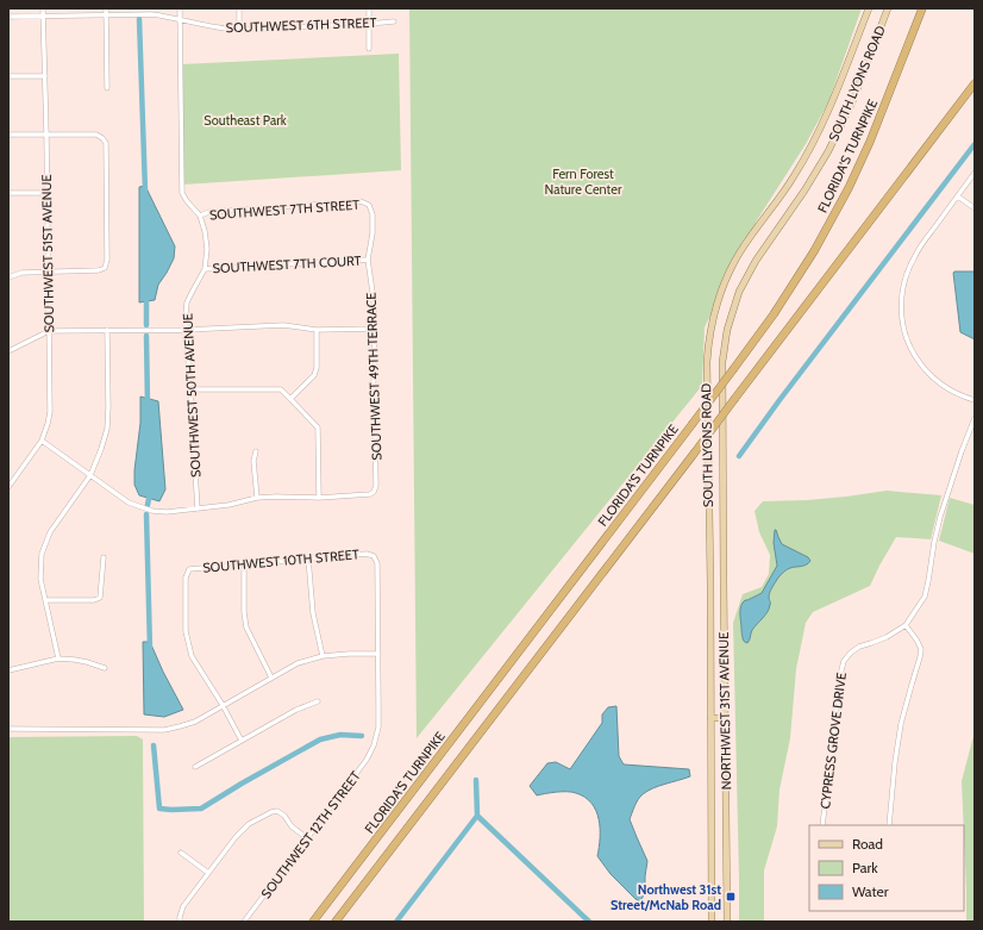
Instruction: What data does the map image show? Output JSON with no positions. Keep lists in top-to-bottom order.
{
  "streets": {
    "highway": ["FLORIDA'S TURNPIKE"],
    "main road": ["SOUTH LYONS ROAD", "NORTHWEST 31ST AVENUE"],
    "street": [
      "SOUTHWEST 6TH STREET",
      "SOUTHWEST 7TH STREET",
      "SOUTHWEST 51ST AVENUE",
      "SOUTHWEST 7TH COURT",
      "SOUTHWEST 49TH TERRACE",
      "SOUTHWEST 50TH AVENUE",
      "SOUTHWEST 10TH STREET",
      "CYPRESS GROVE DRIVE",
      "SOUTHWEST 12TH STREET"
    ]
  },
  "crossings": [
    ["SOUTHWEST 6TH STREET", "SOUTHWEST 51ST AVENUE"],
    ["SOUTHWEST 6TH STREET", "SOUTHWEST 50TH AVENUE"],
    ["SOUTH LYONS ROAD", "NORTHWEST 31ST AVENUE"],
    ["SOUTHWEST 7TH STREET", "SOUTHWEST 49TH TERRACE"],
    ["SOUTHWEST 7TH STREET", "SOUTHWEST 50TH AVENUE"],
    ["SOUTHWEST 7TH COURT", "SOUTHWEST 49TH TERRACE"],
    ["SOUTHWEST 7TH COURT", "SOUTHWEST 50TH AVENUE"],
    ["SOUTHWEST 10TH STREET", "SOUTHWEST 12TH STREET"]
  ],
  "parks": ["Southeast Park", "Fern Forest Nature Center"],
  "places": {
    "transit": ["Northwest 31st Street/McNab Road"]
  },
  "legend": ["Road", "Park", "Water"]
}
